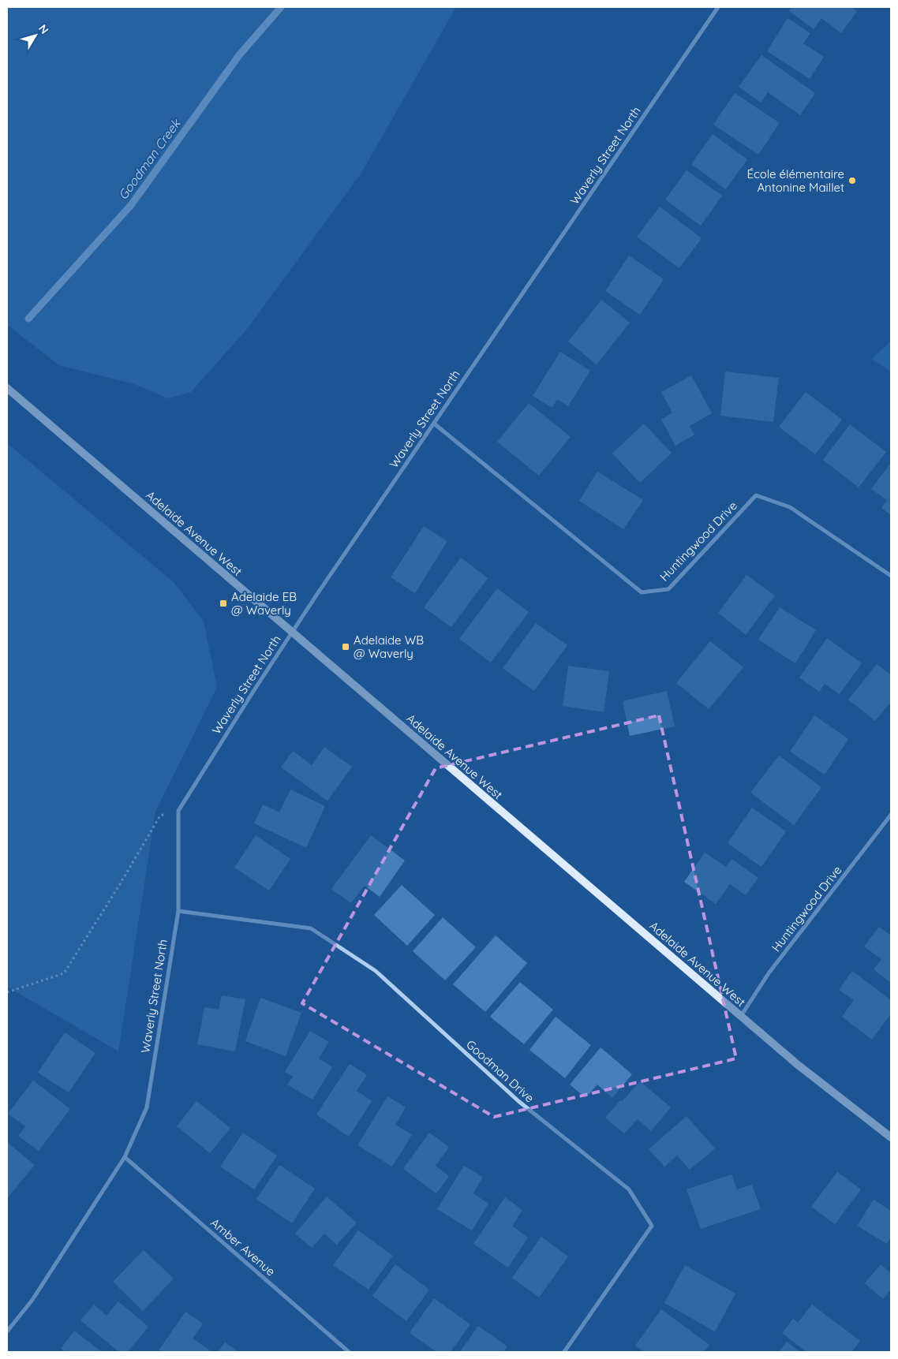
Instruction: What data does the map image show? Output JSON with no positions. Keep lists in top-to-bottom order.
{
  "streets": {
    "main road": ["Adelaide Avenue West"],
    "street": [
      "Waverly Street North",
      "Huntingwood Drive",
      "Goodman Drive",
      "Amber Avenue"
    ]
  },
  "crossings": [
    ["Waverly Street North", "Adelaide Avenue West"],
    ["Waverly Street North", "Huntingwood Drive"],
    ["Waverly Street North", "Goodman Drive"],
    ["Waverly Street North", "Amber Avenue"],
    ["Adelaide Avenue West", "Huntingwood Drive"]
  ],
  "water": ["Goodman Creek"],
  "places": {
    "other": ["École élémentaire Antonine Maillet"],
    "transit": ["Adelaide EB @ Waverly", "Adelaide WB @ Waverly"]
  },
  "north": "top right"
}
